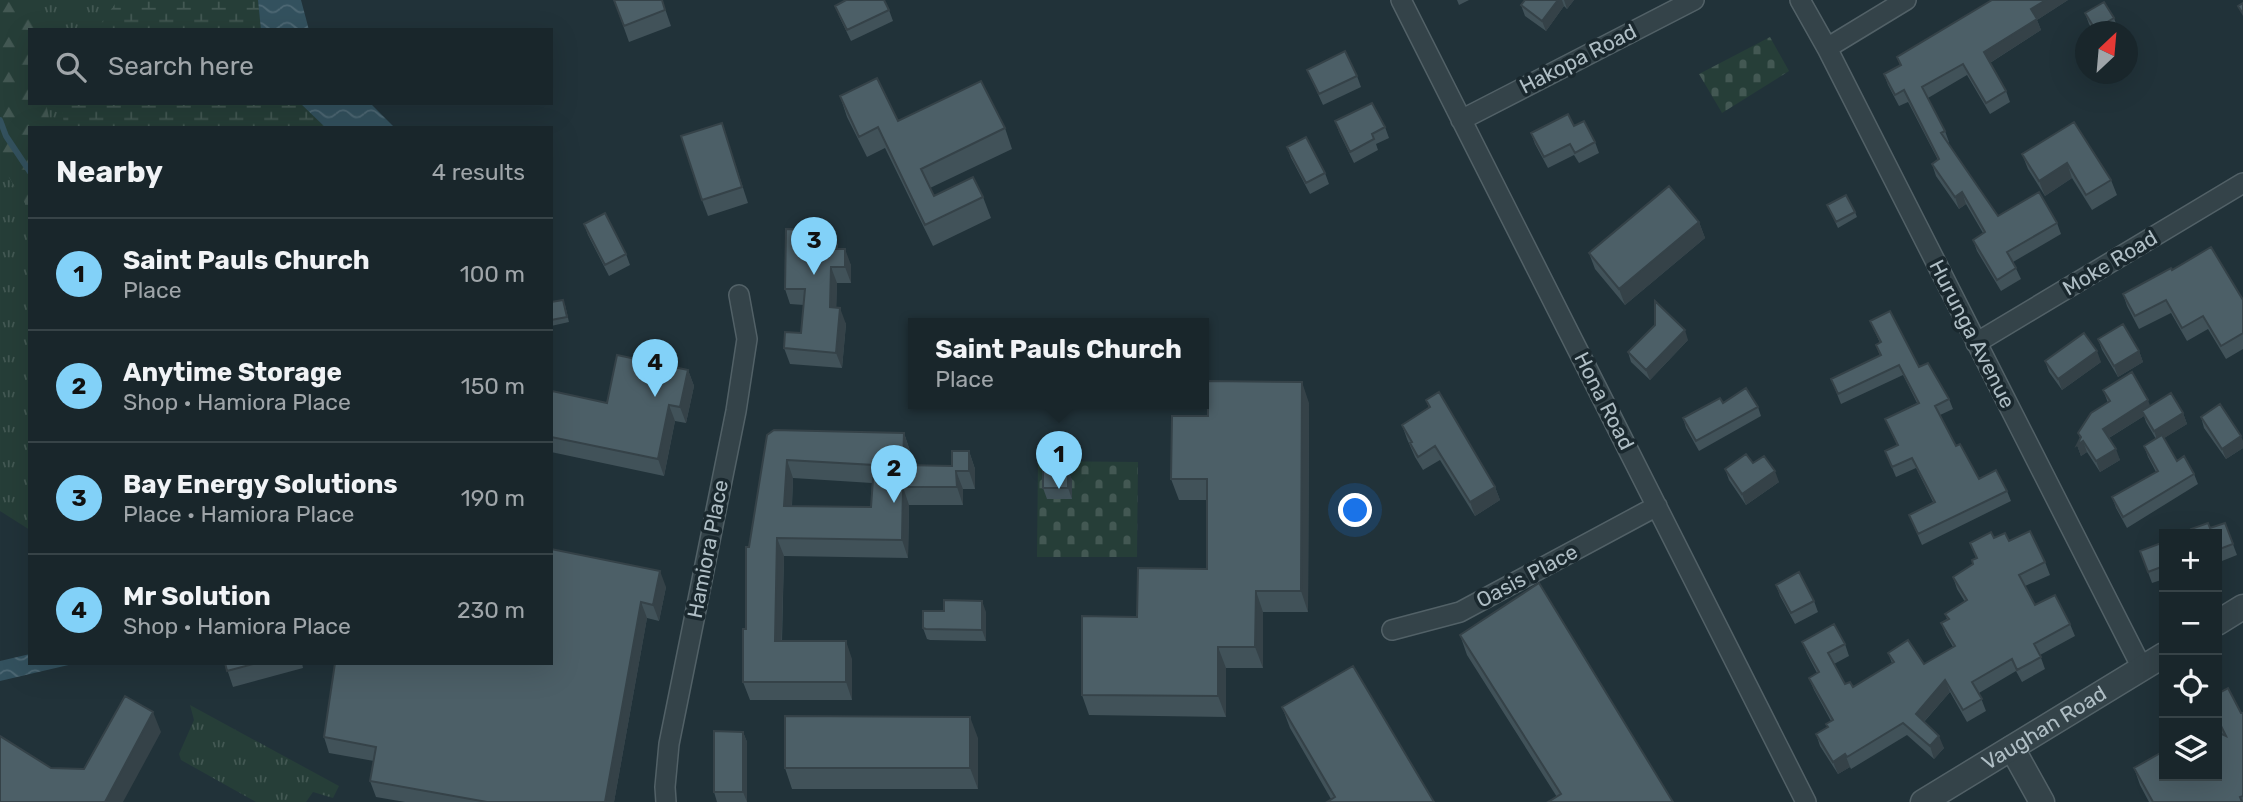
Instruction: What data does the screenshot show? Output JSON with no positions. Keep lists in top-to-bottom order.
{
  "streets": {
    "street": [
      "Hakopa Road",
      "Moke Road",
      "Hurunga Avenue",
      "Hona Road",
      "Hamiora Place",
      "Oasis Place",
      "Vaughan Road"
    ]
  },
  "crossings": [
    ["Hakopa Road", "Hona Road"],
    ["Moke Road", "Hurunga Avenue"],
    ["Hurunga Avenue", "Vaughan Road"],
    ["Hona Road", "Oasis Place"]
  ],
  "north": "top right",
  "page": {
    "search": "Search here",
    "heading": ["Nearby", "4 results"],
    "pins": [
      "3",
      "4",
      "1",
      "2"
    ],
    "list": [
      {
        "mark": "1",
        "name": "Saint Pauls Church",
        "note": "Place",
        "value": "100 m"
      },
      {
        "mark": "2",
        "name": "Anytime Storage",
        "note": "Shop · Hamiora Place",
        "value": "150 m"
      },
      {
        "mark": "3",
        "name": "Bay Energy Solutions",
        "note": "Place · Hamiora Place",
        "value": "190 m"
      },
      {
        "mark": "4",
        "name": "Mr Solution",
        "note": "Shop · Hamiora Place",
        "value": "230 m"
      }
    ],
    "popup": ["Saint Pauls Church", "Place"],
    "map_buttons": ["+", "−"]
  }
}
